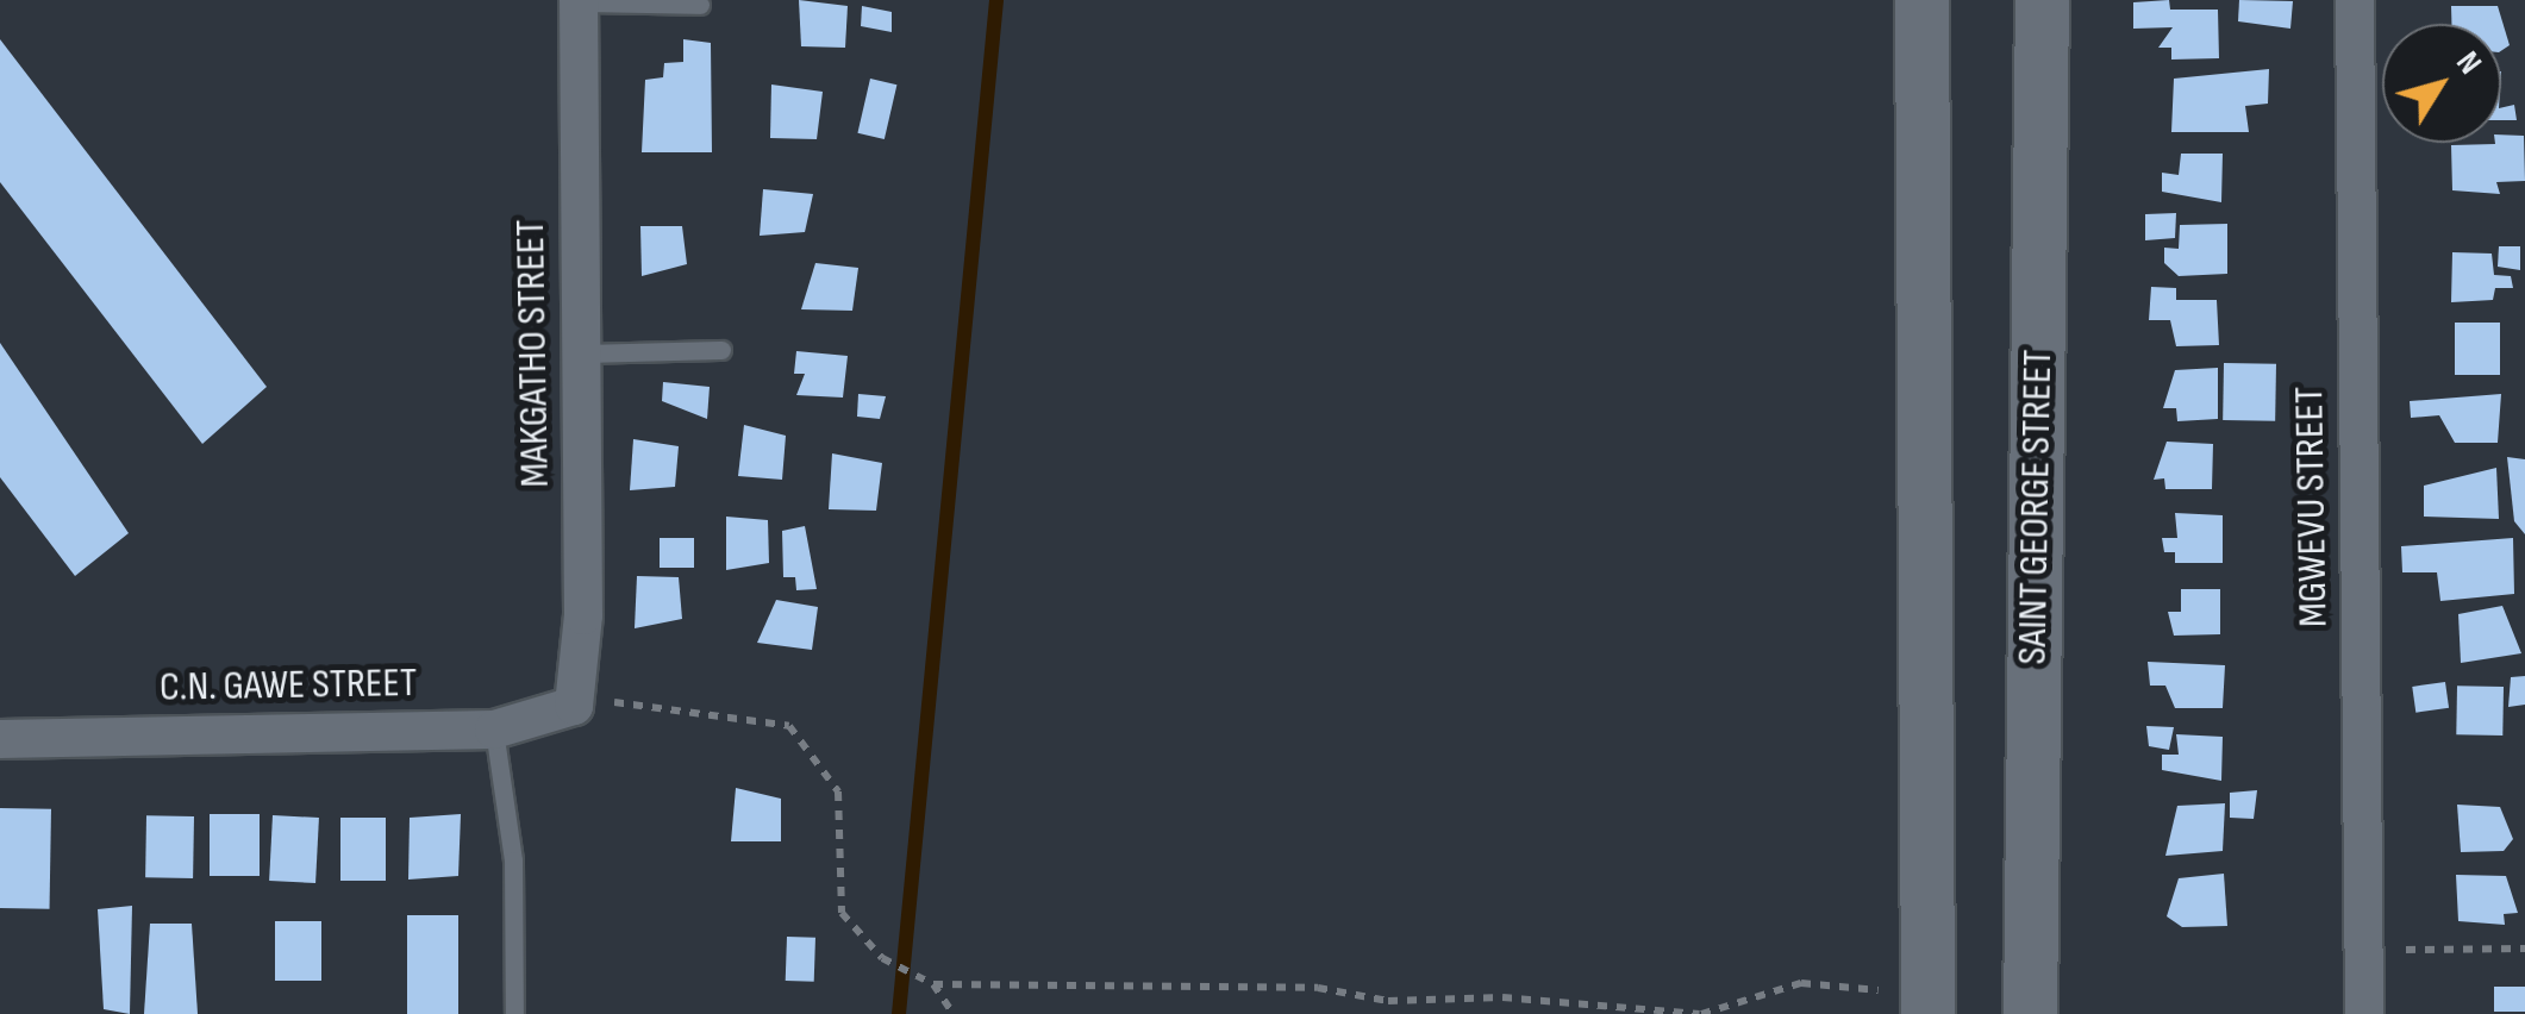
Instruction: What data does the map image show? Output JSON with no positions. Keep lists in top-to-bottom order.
{
  "streets": {
    "main road": ["SAINT GEORGE STREET"],
    "street": ["MAKGATHO STREET", "MGWEVU STREET", "C.N. GAWE STREET"]
  },
  "crossings": [
    ["MAKGATHO STREET", "C.N. GAWE STREET"]
  ],
  "north": "top right"
}
